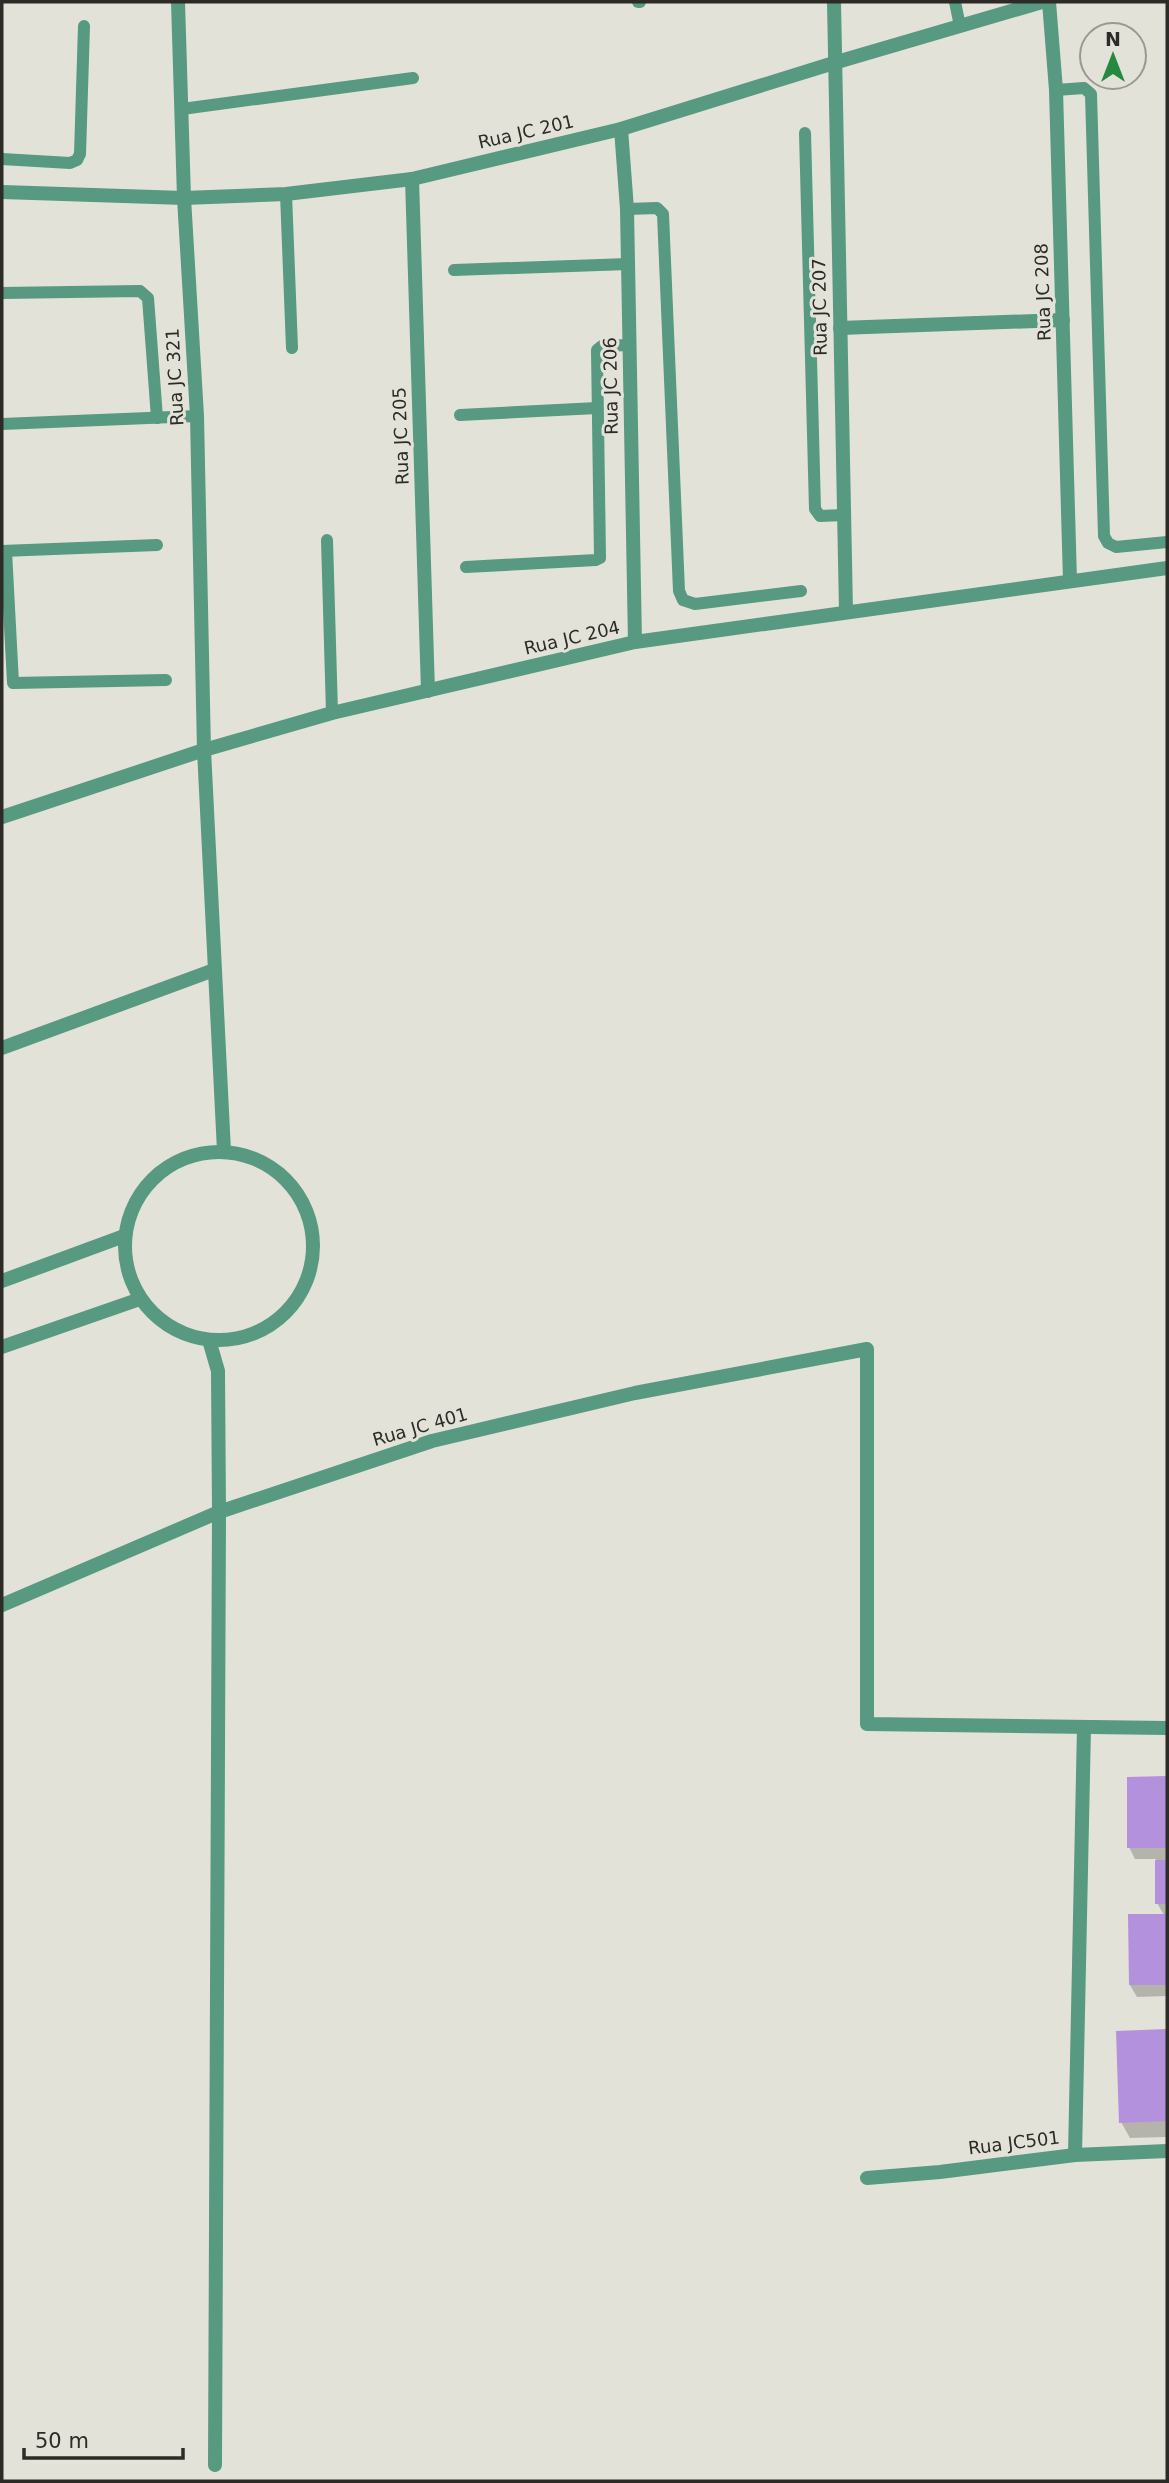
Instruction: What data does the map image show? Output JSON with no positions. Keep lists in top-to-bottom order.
{
  "streets": {
    "street": [
      "Rua JC 201",
      "Rua JC 208",
      "Rua JC 207",
      "Rua JC 321",
      "Rua JC 206",
      "Rua JC 205",
      "Rua JC 204",
      "Rua JC 401",
      "Rua JC501"
    ]
  },
  "crossings": [
    ["Rua JC 201", "Rua JC 207"],
    ["Rua JC 201", "Rua JC 321"],
    ["Rua JC 201", "Rua JC 206"],
    ["Rua JC 201", "Rua JC 205"],
    ["Rua JC 208", "Rua JC 204"],
    ["Rua JC 207", "Rua JC 204"],
    ["Rua JC 321", "Rua JC 204"],
    ["Rua JC 206", "Rua JC 204"],
    ["Rua JC 205", "Rua JC 204"]
  ],
  "scale_bar": "50 m",
  "north": "top"
}
